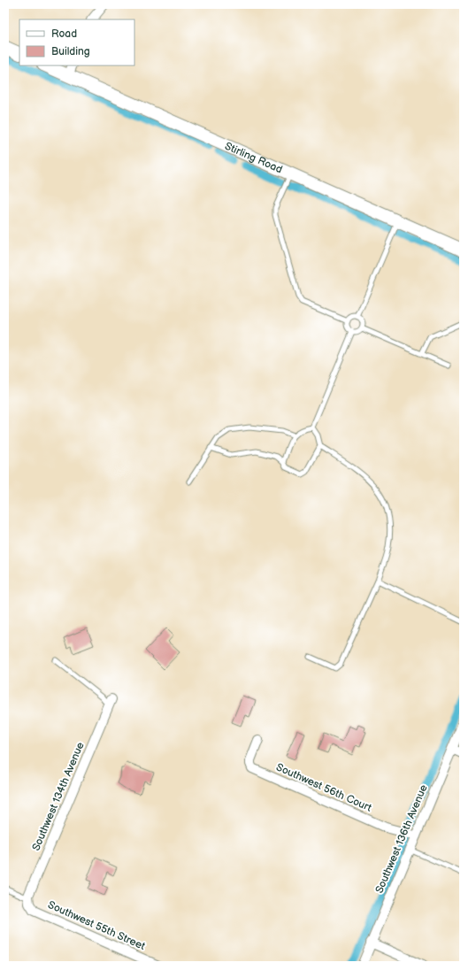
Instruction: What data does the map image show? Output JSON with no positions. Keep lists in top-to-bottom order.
{
  "streets": {
    "street": [
      "Stirling Road",
      "Southwest 56th Court",
      "Southwest 134th Avenue",
      "Southwest 136th Avenue",
      "Southwest 55th Street"
    ]
  },
  "crossings": [
    ["Southwest 56th Court", "Southwest 136th Avenue"],
    ["Southwest 134th Avenue", "Southwest 55th Street"]
  ],
  "legend": ["Road", "Building"]
}
